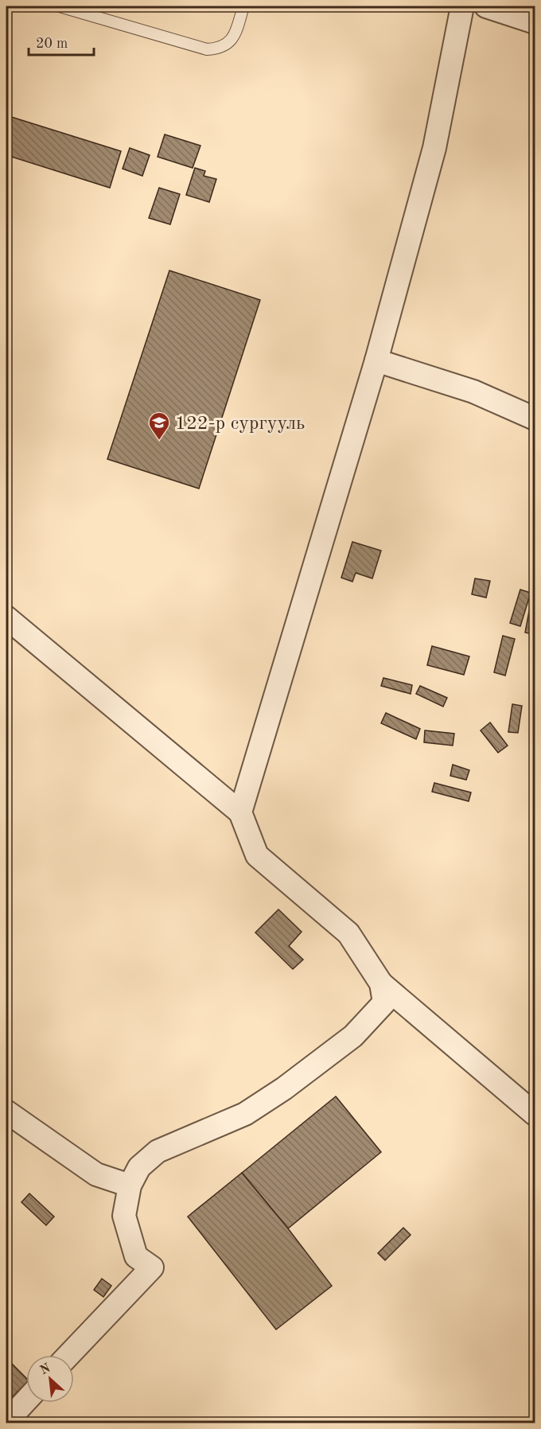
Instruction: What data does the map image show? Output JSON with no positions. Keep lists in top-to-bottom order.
{
  "places": {
    "school or university": ["122-р сургууль"]
  },
  "scale_bar": "20 m",
  "north": "top left"
}
